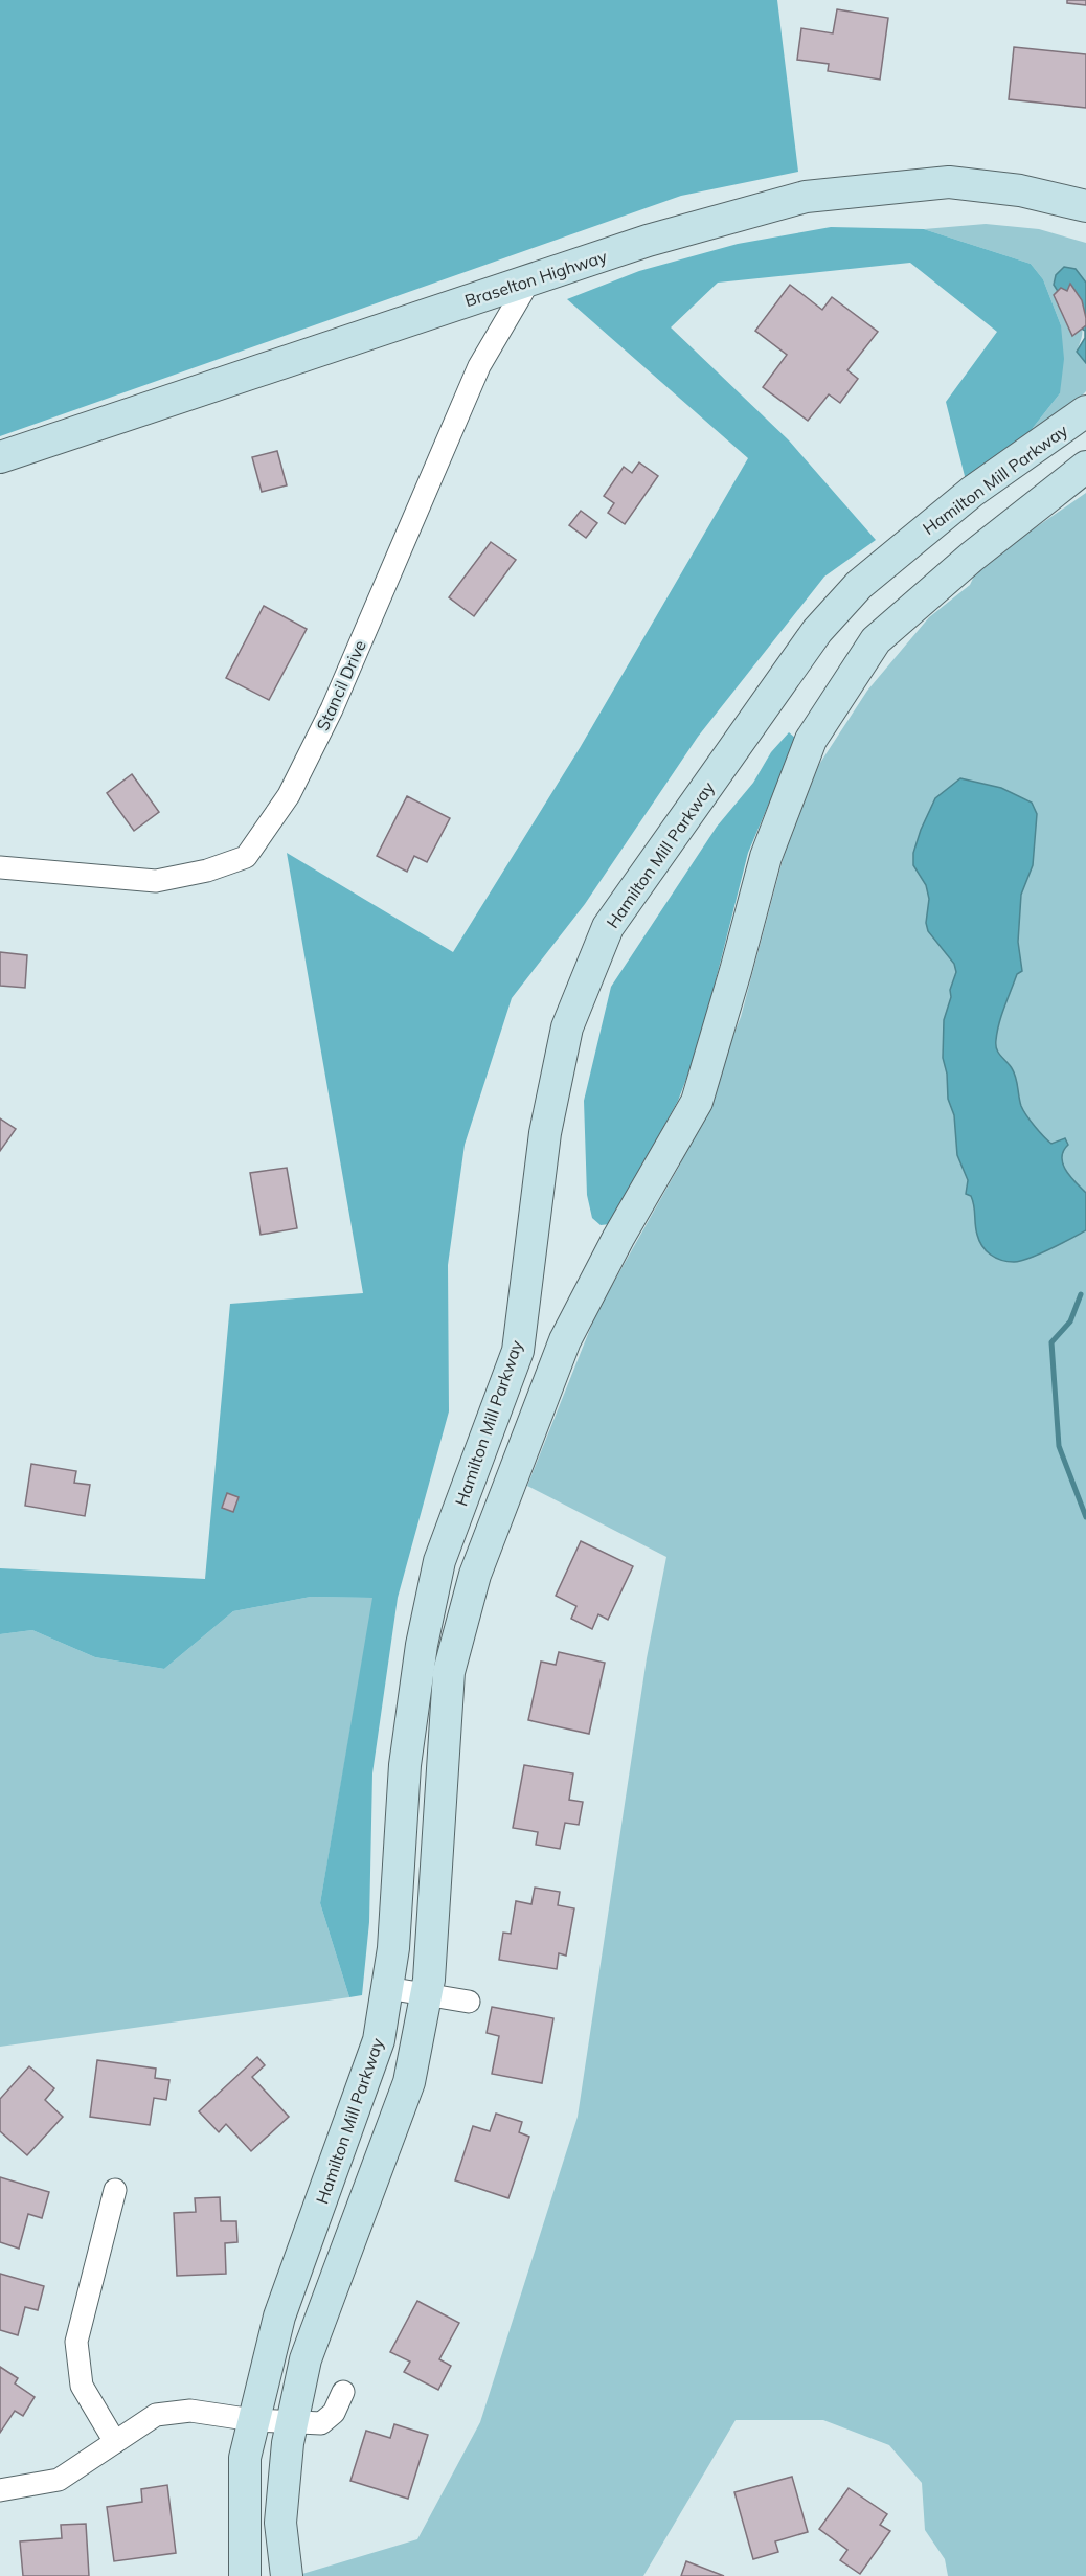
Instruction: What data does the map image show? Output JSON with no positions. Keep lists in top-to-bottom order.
{
  "streets": {
    "street": ["Braselton Highway", "Hamilton Mill Parkway", "Stancil Drive"]
  },
  "crossings": [
    ["Braselton Highway", "Stancil Drive"]
  ]
}
